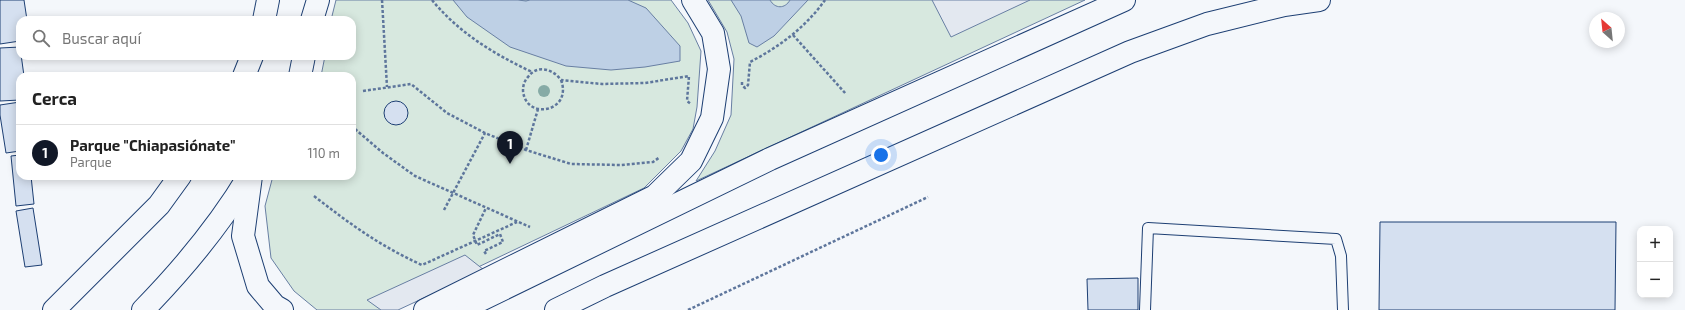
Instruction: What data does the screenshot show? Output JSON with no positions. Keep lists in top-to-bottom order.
{
  "north": "top left",
  "page": {
    "search": "Buscar aquí",
    "heading": "Cerca",
    "list": [
      {
        "mark": "1",
        "name": "Parque \"Chiapasiónate\"",
        "note": "Parque",
        "value": "110 m"
      }
    ],
    "pins": "1",
    "map_buttons": ["+", "−"]
  }
}
